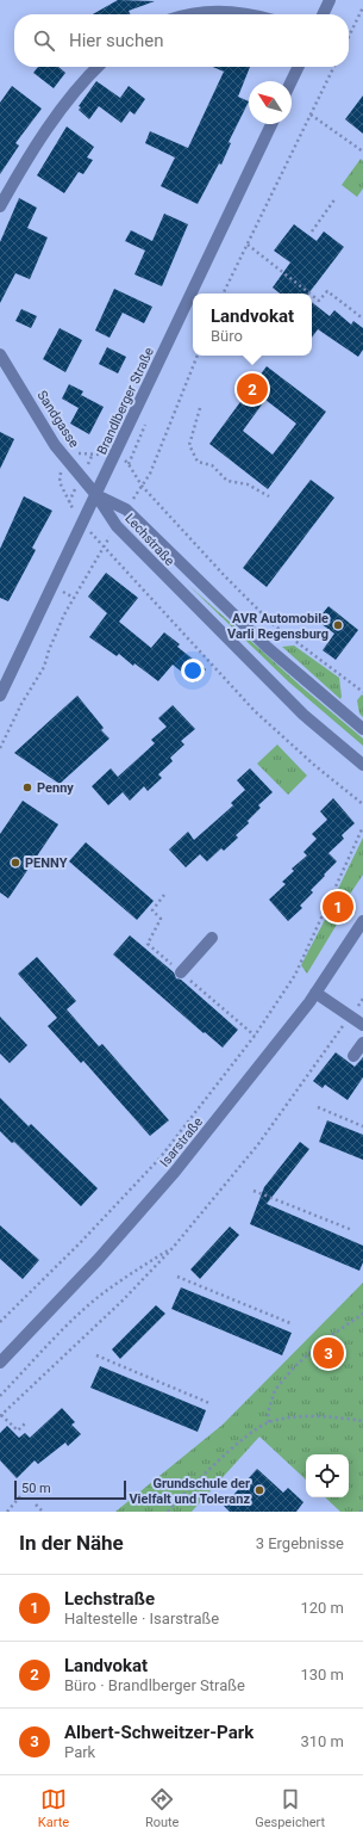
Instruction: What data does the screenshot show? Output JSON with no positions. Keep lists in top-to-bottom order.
{
  "streets": {
    "street": [
      "Brandlberger Straße",
      "Sandgasse",
      "Lechstraße",
      "Isarstraße"
    ]
  },
  "crossings": [
    ["Brandlberger Straße", "Sandgasse"],
    ["Brandlberger Straße", "Lechstraße"],
    ["Sandgasse", "Lechstraße"]
  ],
  "places": [
    "AVR Automobile Varli Regensburg",
    "Penny",
    "PENNY",
    "Grundschule der Vielfalt und Toleranz"
  ],
  "scale_bar": "50 m",
  "north": "top left",
  "page": {
    "search": "Hier suchen",
    "popup": ["Landvokat", "Büro"],
    "pins": ["2", "1", "3"],
    "scale": "50 m",
    "heading": ["In der Nähe", "3 Ergebnisse"],
    "list": [
      {
        "mark": "1",
        "name": "Lechstraße",
        "note": "Haltestelle · Isarstraße",
        "value": "120 m"
      },
      {
        "mark": "2",
        "name": "Landvokat",
        "note": "Büro · Brandlberger Straße",
        "value": "130 m"
      },
      {
        "mark": "3",
        "name": "Albert-Schweitzer-Park",
        "note": "Park",
        "value": "310 m"
      }
    ],
    "nav": ["Karte", "Route", "Gespeichert"]
  }
}
